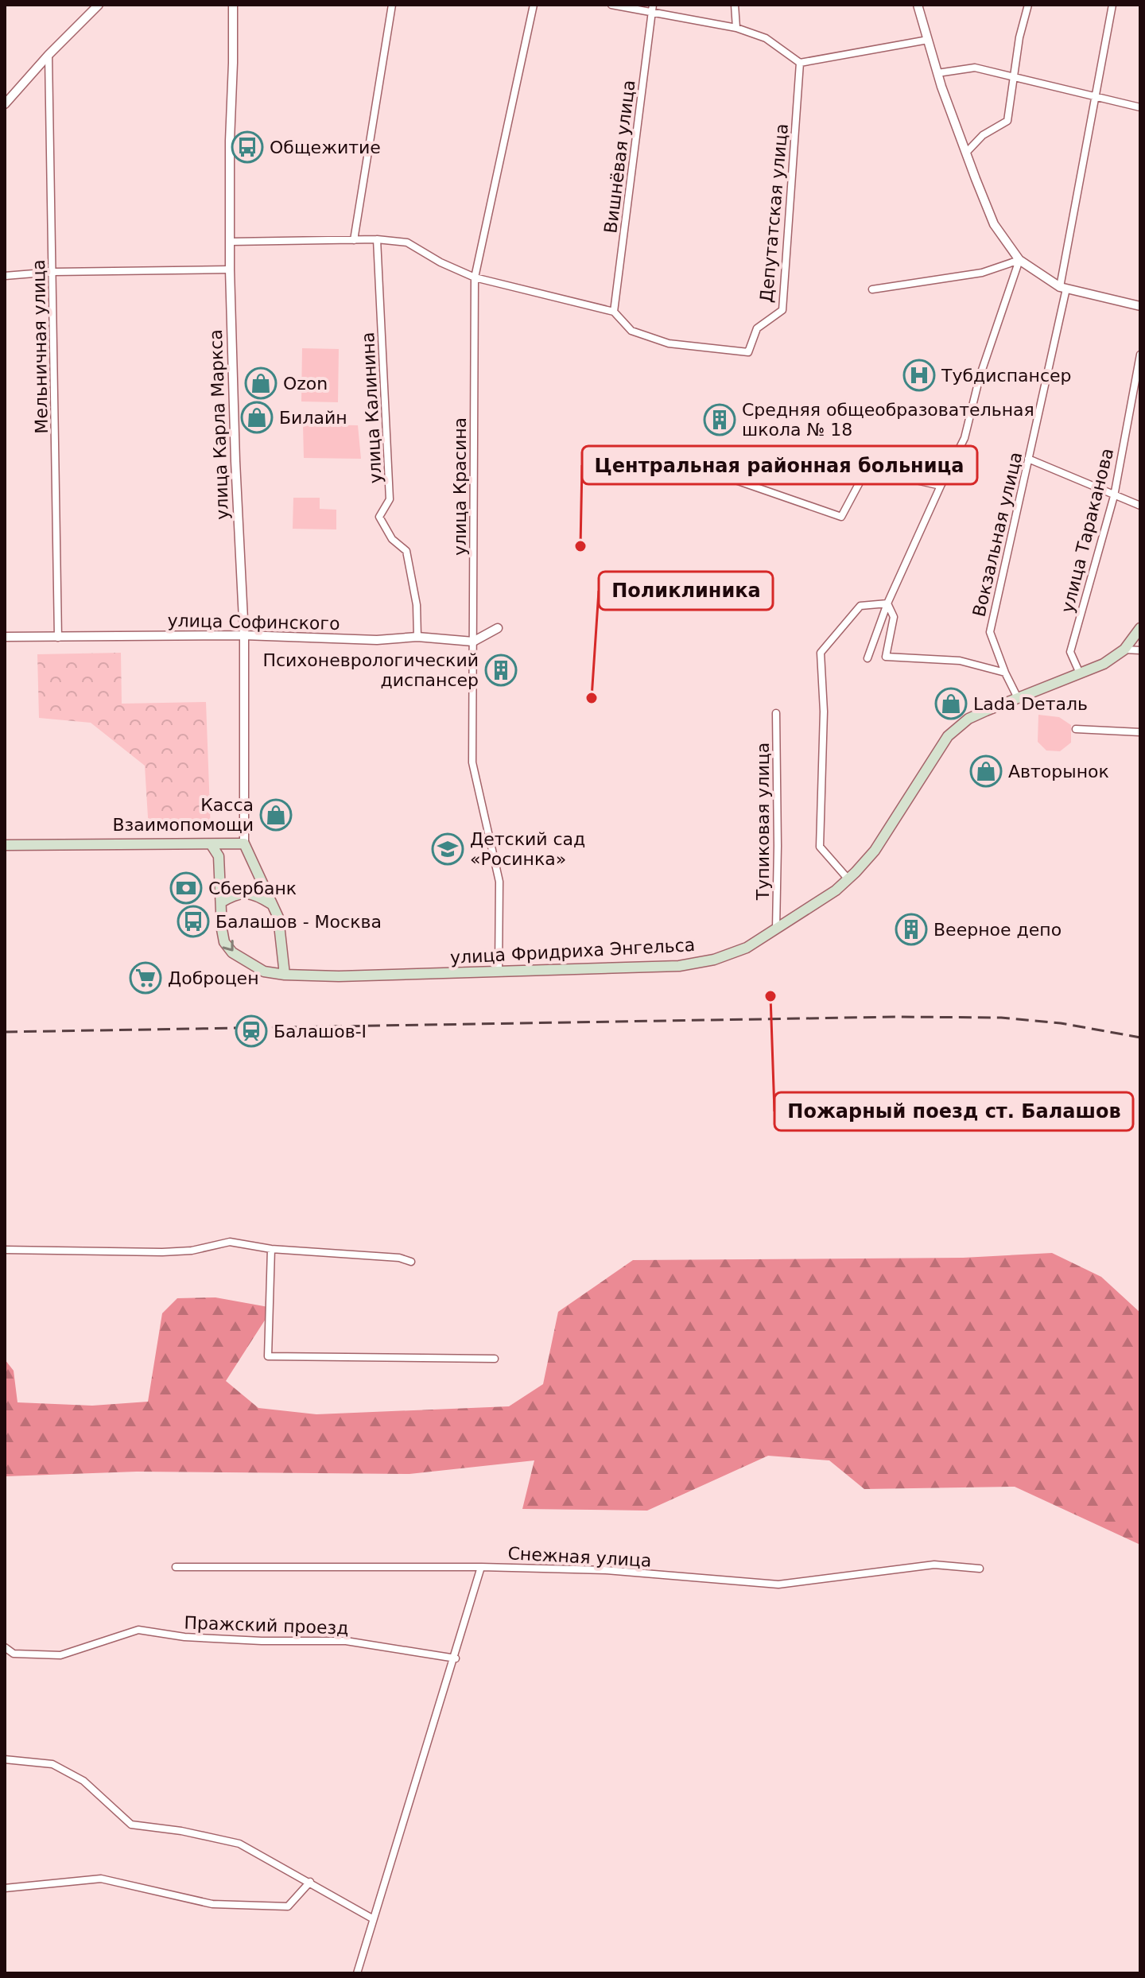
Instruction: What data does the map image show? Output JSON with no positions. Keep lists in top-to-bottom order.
{
  "streets": {
    "main road": ["улица Фридриха Энгельса"],
    "street": [
      "Вишнёвая улица",
      "Депутатская улица",
      "Мельничная улица",
      "улица Калинина",
      "улица Карла Маркса",
      "улица Красина",
      "улица Тараканова",
      "Вокзальная улица",
      "улица Софинского",
      "Тупиковая улица",
      "Снежная улица",
      "Пражский проезд"
    ]
  },
  "crossings": [
    ["Вишнёвая улица", "Депутатская улица"],
    ["Мельничная улица", "улица Софинского"],
    ["улица Калинина", "улица Софинского"],
    ["улица Карла Маркса", "улица Софинского"],
    ["улица Красина", "улица Софинского"],
    ["улица Красина", "улица Фридриха Энгельса"],
    ["улица Тараканова", "улица Фридриха Энгельса"],
    ["Вокзальная улица", "улица Фридриха Энгельса"],
    ["Тупиковая улица", "улица Фридриха Энгельса"]
  ],
  "places": {
    "bus stop": ["Общежитие", "Балашов - Москва"],
    "hospital": ["Тубдиспансер"],
    "shop": [
      "Ozon",
      "Билайн",
      "Lada Dеталь",
      "Авторынок",
      "Касса Взаимопомощи"
    ],
    "building": ["Средняя общеобразовательная школа № 18", "Психоневрологический диспансер", "Веерное депо"],
    "other": ["Центральная районная больница", "Поликлиника", "Пожарный поезд ст. Балашов"],
    "school or university": ["Детский сад «Росинка»"],
    "bank": ["Сбербанк"],
    "supermarket": ["Доброцен"],
    "station": ["Балашов-I"]
  }
}
